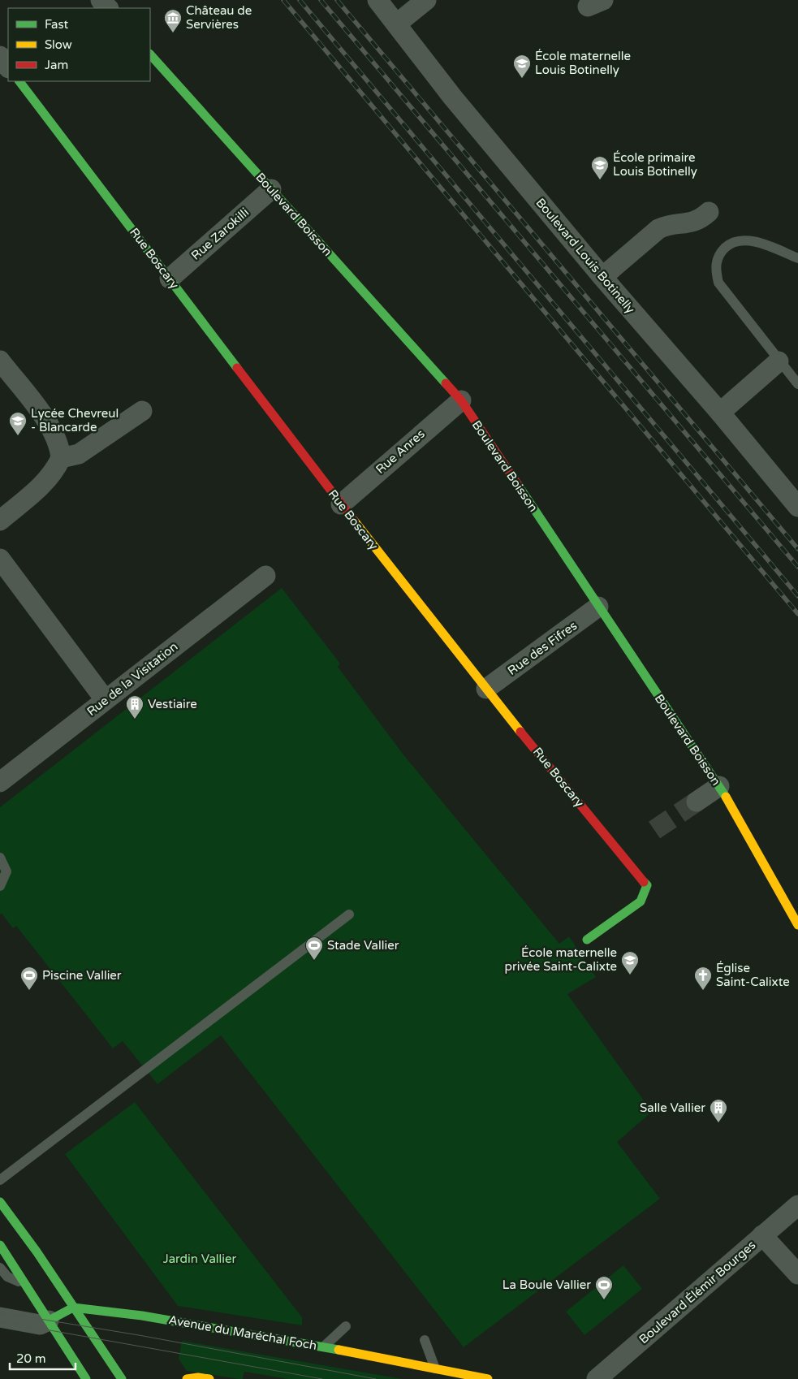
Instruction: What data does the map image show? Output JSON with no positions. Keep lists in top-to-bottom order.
{
  "streets": {
    "street": [
      "Boulevard Boisson",
      "Rue Zarokilli",
      "Boulevard Louis Botinelly",
      "Rue Boscary",
      "Rue Anres",
      "Rue des Fifres",
      "Rue de la Visitation",
      "Boulevard Élémir Bourges",
      "Avenue du Maréchal Foch"
    ]
  },
  "crossings": [
    ["Boulevard Boisson", "Rue Zarokilli"],
    ["Boulevard Boisson", "Rue Anres"],
    ["Boulevard Boisson", "Rue des Fifres"],
    ["Rue Zarokilli", "Rue Boscary"],
    ["Rue Boscary", "Rue Anres"],
    ["Rue Boscary", "Rue des Fifres"]
  ],
  "parks": ["Jardin Vallier"],
  "places": {
    "museum": ["Château de Servières"],
    "school or university": [
      "École maternelle Louis Botinelly",
      "École primaire Louis Botinelly",
      "Lycée Chevreul - Blancarde",
      "École maternelle privée Saint-Calixte"
    ],
    "building": ["Vestiaire", "Salle Vallier"],
    "sports": ["Stade Vallier", "Piscine Vallier", "La Boule Vallier"],
    "church": ["Église Saint-Calixte"]
  },
  "legend": ["Fast", "Slow", "Jam"],
  "scale_bar": "20 m"
}
